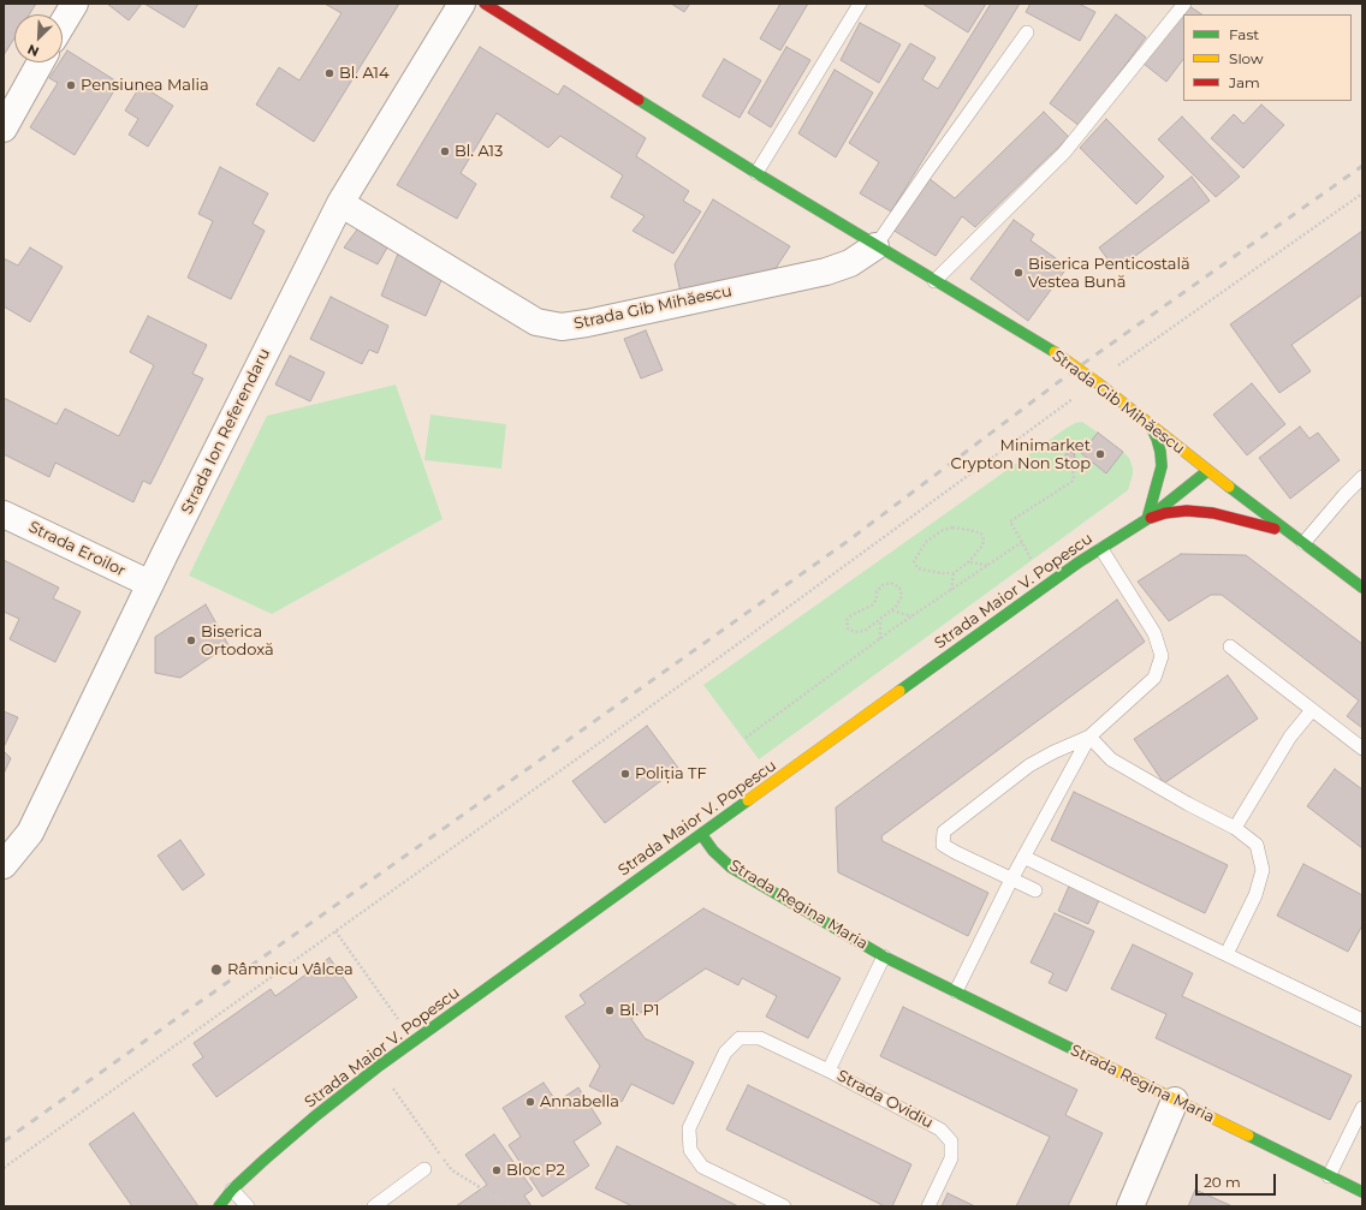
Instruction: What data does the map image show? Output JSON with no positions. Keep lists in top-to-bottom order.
{
  "streets": {
    "main road": ["Strada Gib Mihăescu", "Strada Maior V. Popescu", "Strada Regina Maria"],
    "street": ["Strada Ion Referendaru", "Strada Eroilor"],
    "lane": ["Strada Ovidiu"]
  },
  "crossings": [
    ["Strada Gib Mihăescu", "Strada Ion Referendaru"],
    ["Strada Gib Mihăescu", "Strada Maior V. Popescu"],
    ["Strada Ion Referendaru", "Strada Eroilor"],
    ["Strada Maior V. Popescu", "Strada Regina Maria"],
    ["Strada Regina Maria", "Strada Ovidiu"]
  ],
  "places": [
    "Bl. A14",
    "Pensiunea Malia",
    "Bl. A13",
    "Biserica Penticostală Vestea Bună",
    "Minimarket Crypton Non Stop",
    "Biserica Ortodoxă",
    "Poliția TF",
    "Râmnicu Vâlcea",
    "Bl. P1",
    "Annabella",
    "Bloc P2"
  ],
  "legend": ["Fast", "Slow", "Jam"],
  "scale_bar": "20 m",
  "north": "bottom left"
}
